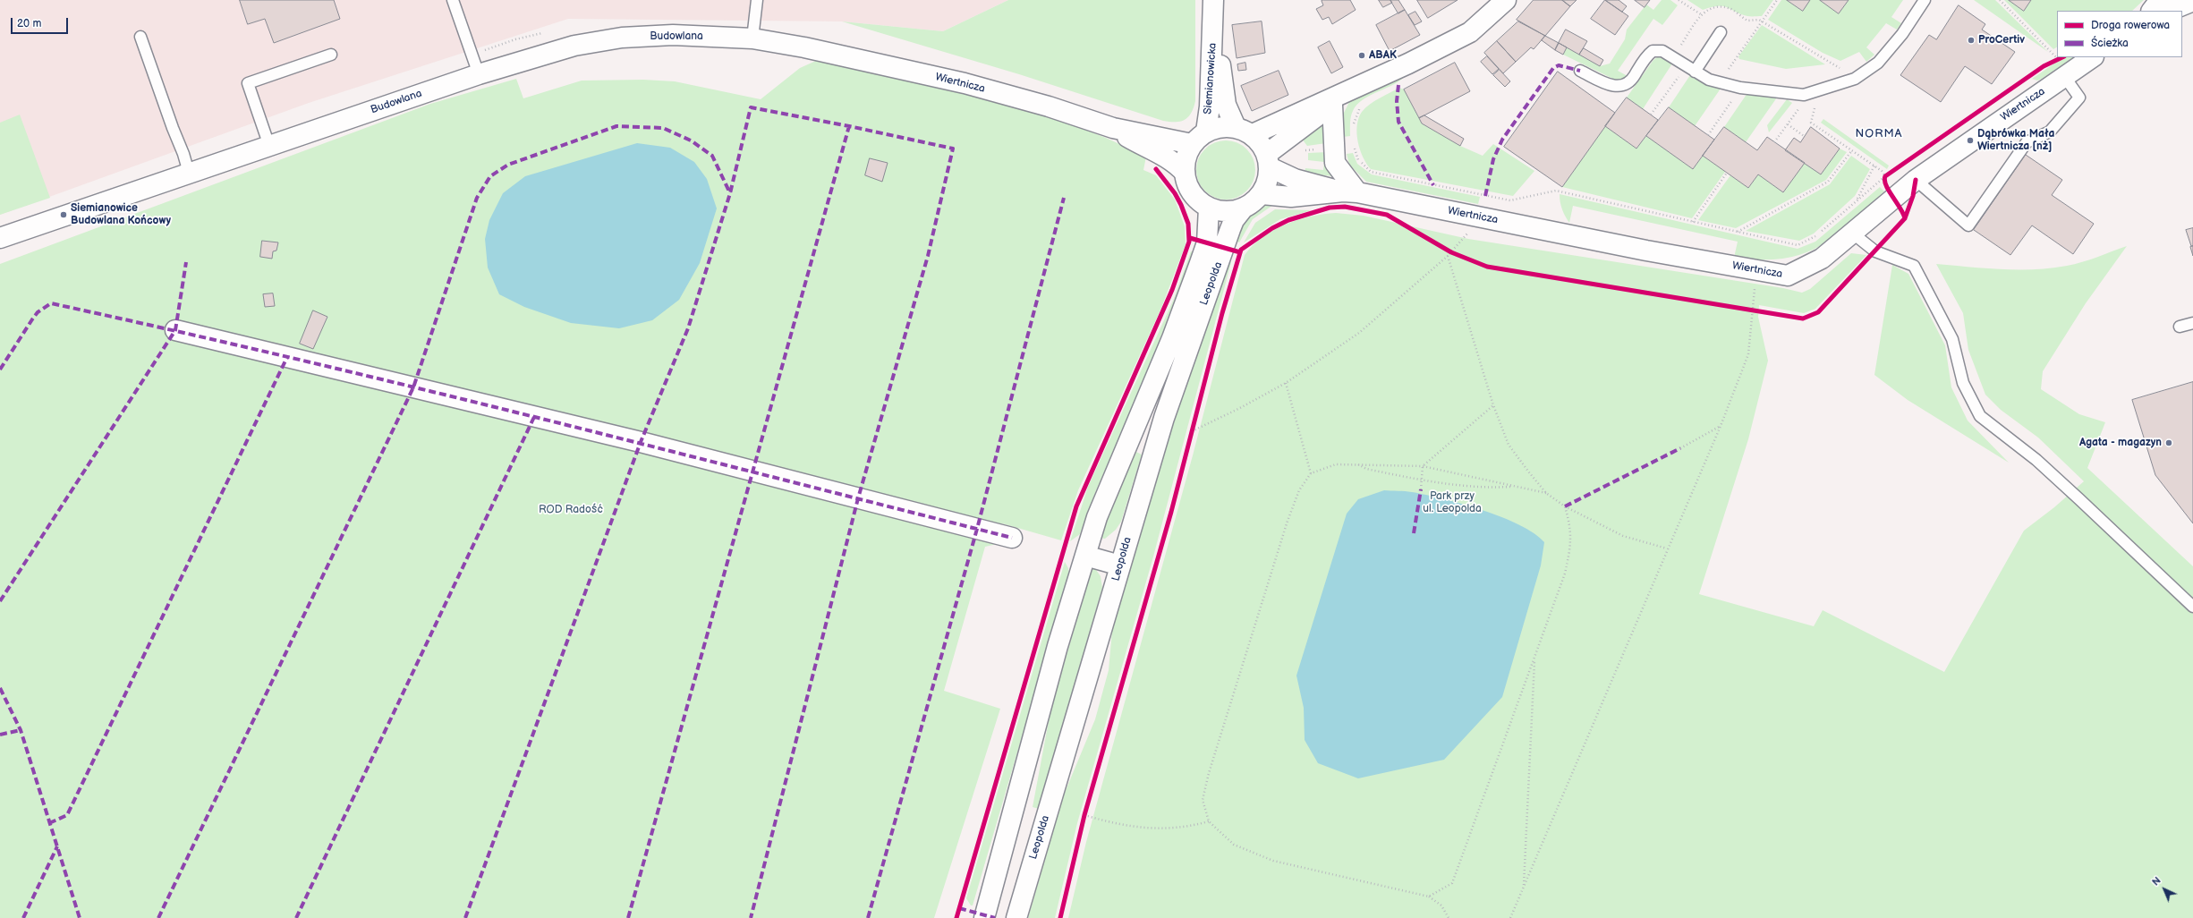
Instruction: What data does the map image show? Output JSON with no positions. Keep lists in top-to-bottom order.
{
  "streets": {
    "street": [
      "Budowlana",
      "Siemianowicka",
      "Wiertnicza",
      "Leopolda"
    ]
  },
  "crossings": [
    ["Budowlana", "Wiertnicza"],
    ["Siemianowicka", "Wiertnicza"],
    ["Siemianowicka", "Leopolda"],
    ["Wiertnicza", "Leopolda"]
  ],
  "districts": ["NORMA"],
  "parks": ["Park przy ul. Leopolda", "ROD Radość"],
  "places": [
    "ProCertiv",
    "ABAK",
    "Dąbrówka Mała Wiertnicza [nż]",
    "Siemianowice Budowlana Końcowy",
    "Agata - magazyn"
  ],
  "legend": ["Droga rowerowa", "Ścieżka"],
  "scale_bar": "20 m",
  "north": "top left"
}
